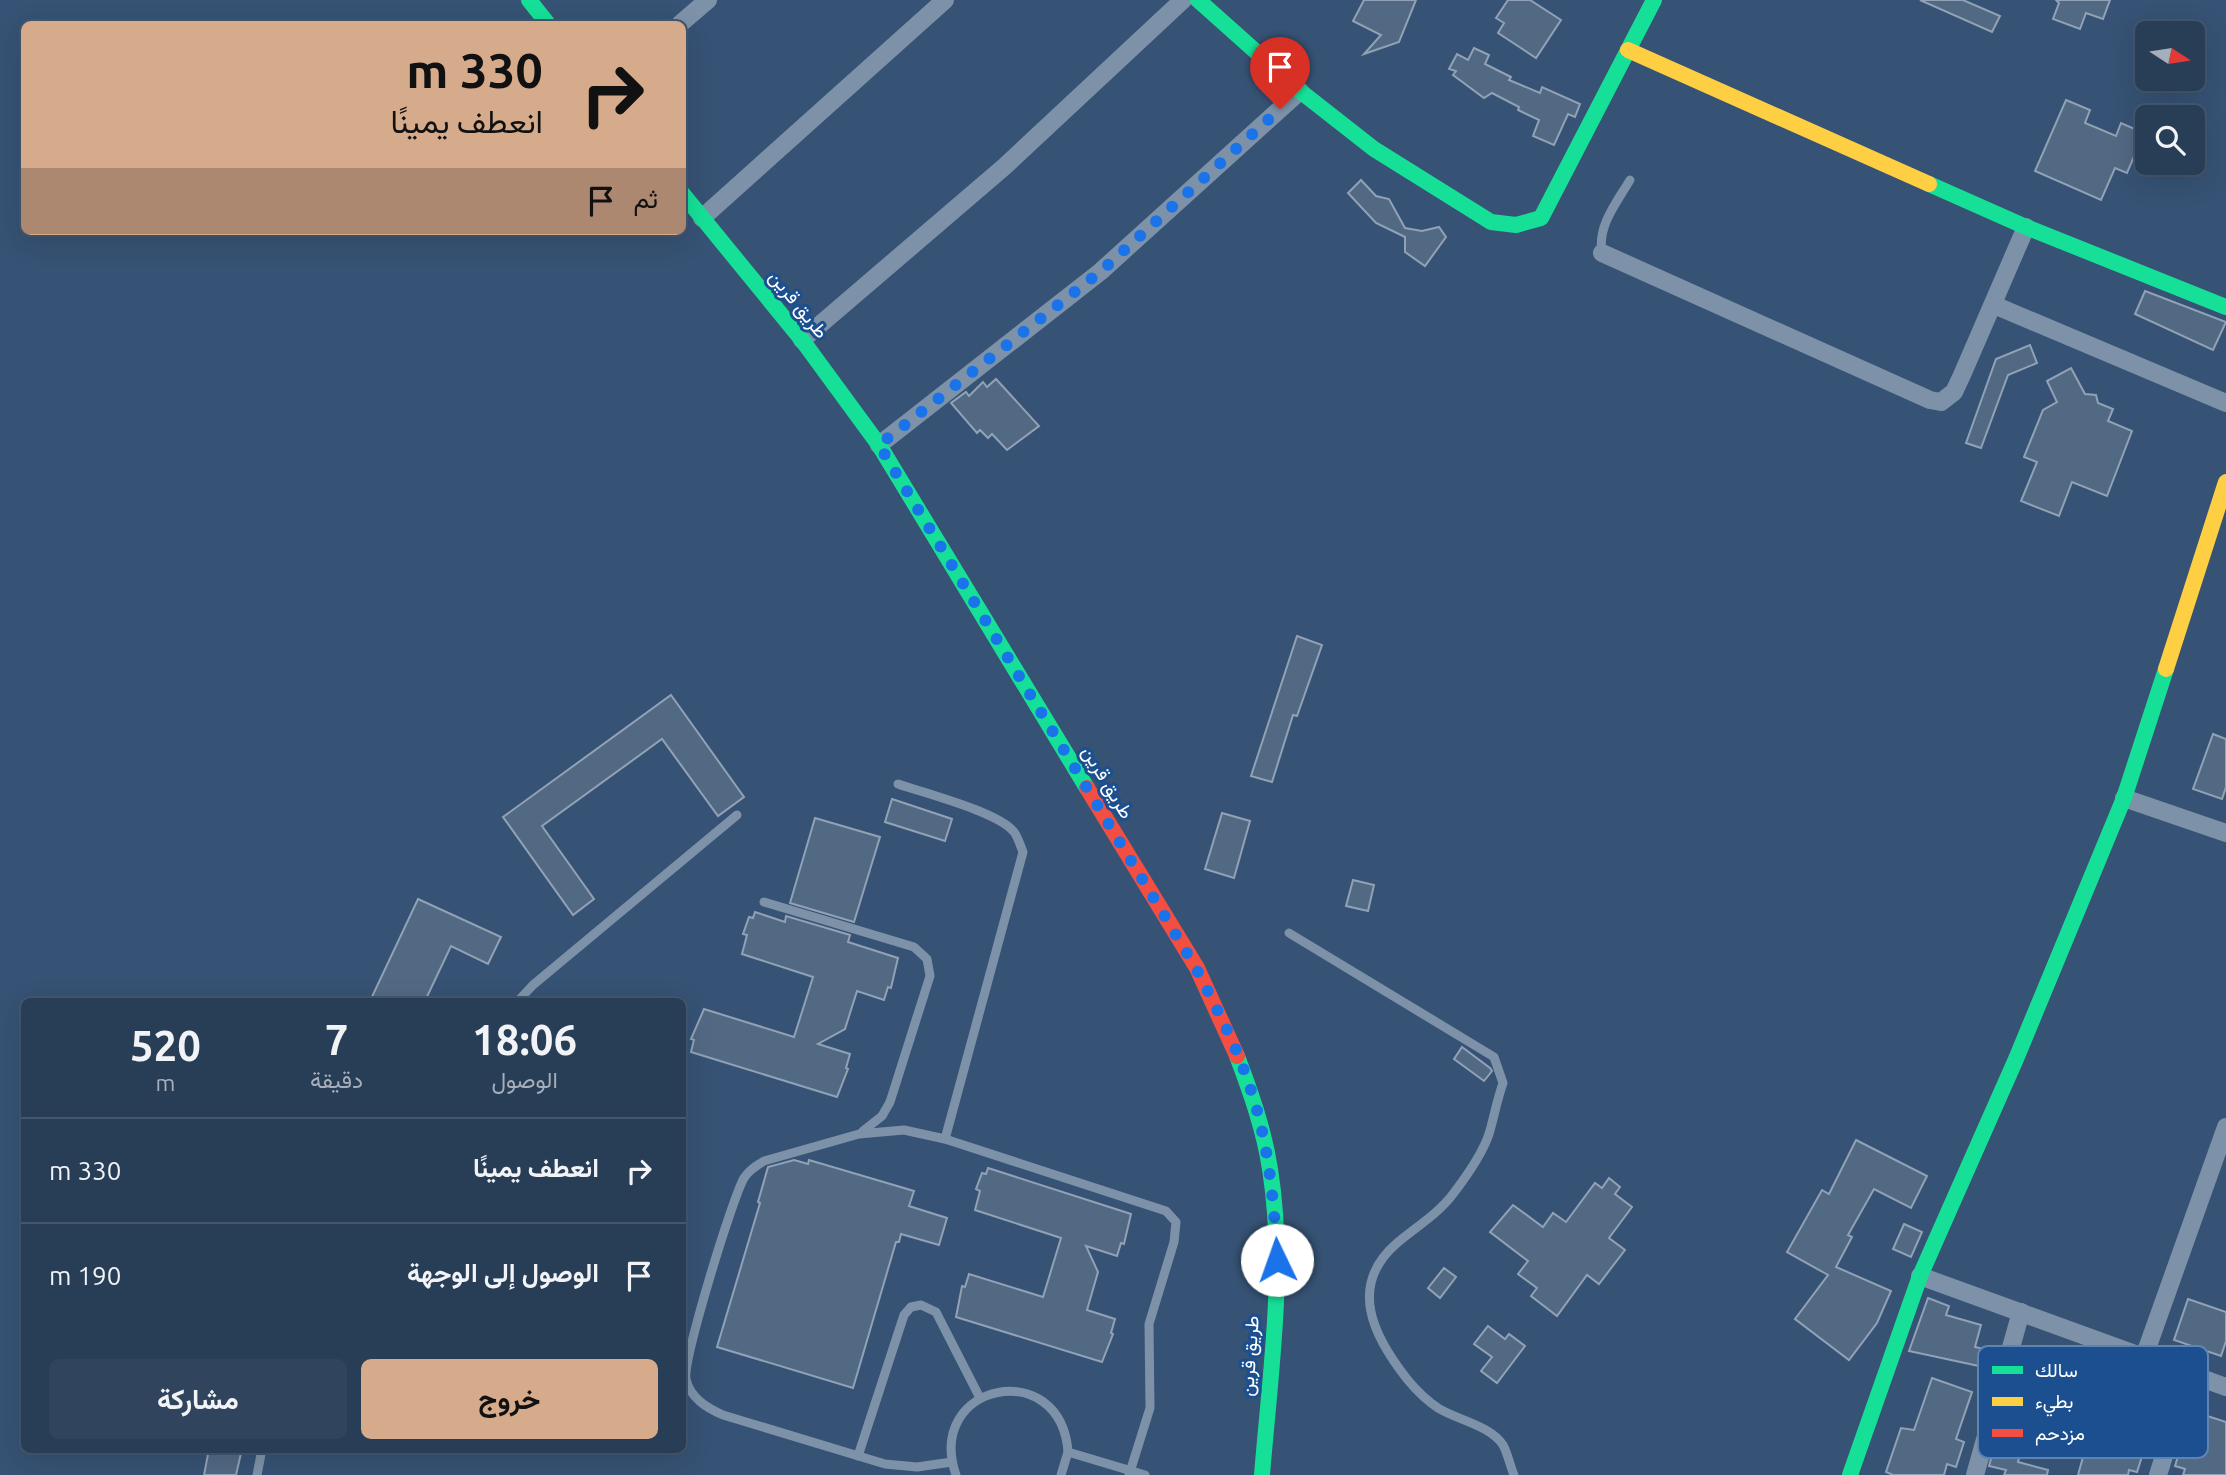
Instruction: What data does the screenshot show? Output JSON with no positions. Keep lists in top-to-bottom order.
{
  "streets": {
    "street": ["طريق قرين"]
  },
  "legend": ["سالك", "بطيء", "مزدحم"],
  "north": "right",
  "page": {
    "turn": ["330 m", "انعطف يمينًا"],
    "then": "ثم",
    "eta": [
      "18:06",
      "الوصول",
      "7",
      "دقيقة",
      "520",
      "m"
    ],
    "list": [
      {
        "name": "انعطف يمينًا",
        "value": "330 m"
      },
      {
        "name": "الوصول إلى الوجهة",
        "value": "190 m"
      }
    ],
    "buttons": ["خروج", "مشاركة"]
  }
}
